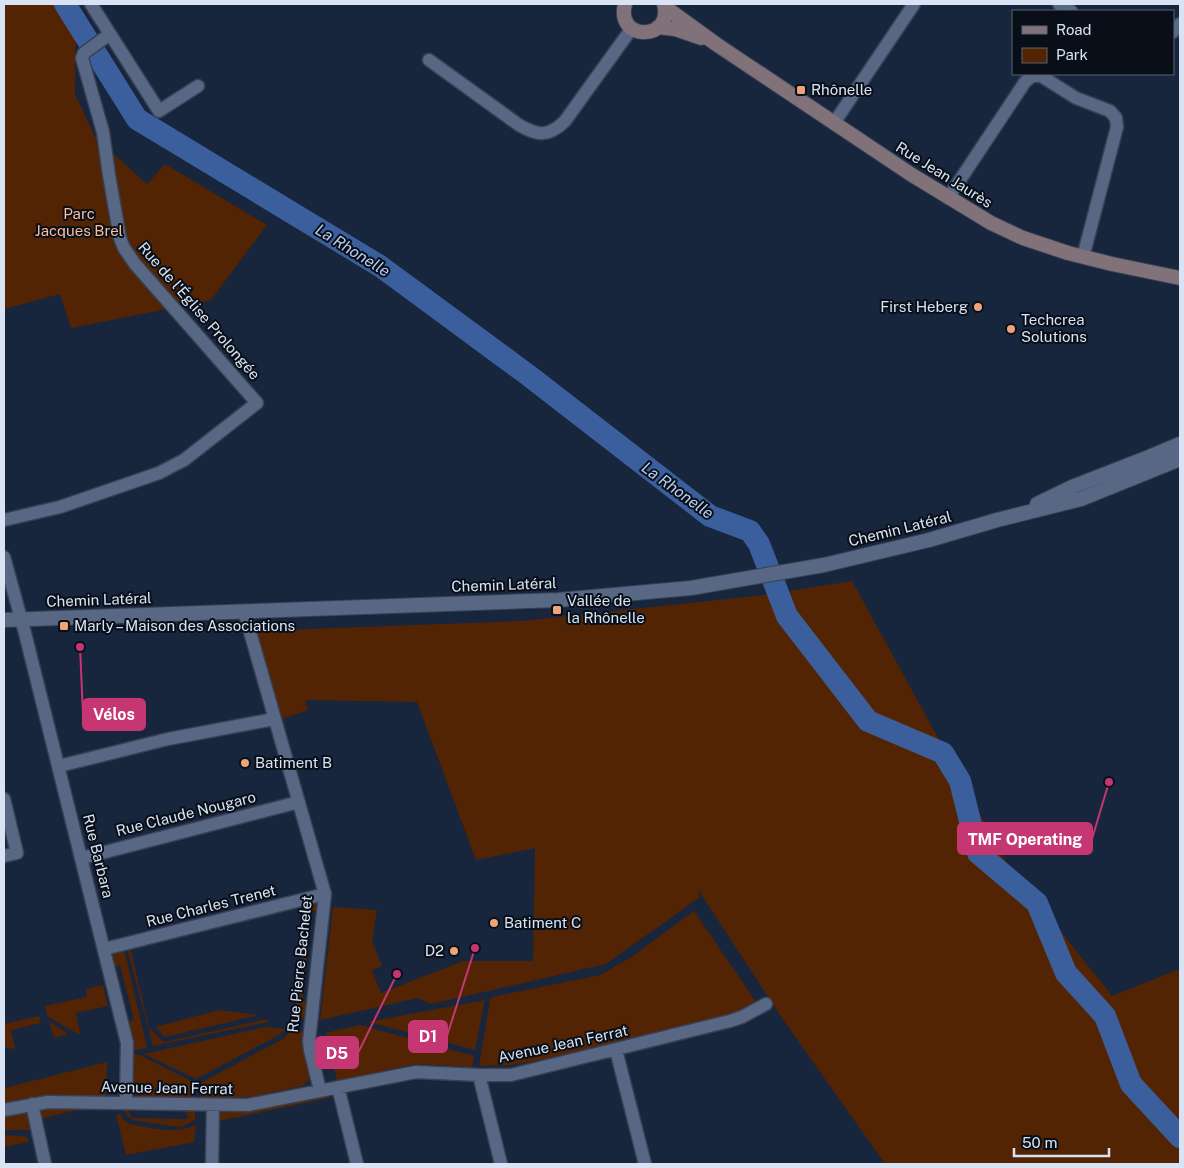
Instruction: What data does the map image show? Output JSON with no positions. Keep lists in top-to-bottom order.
{
  "streets": {
    "main road": ["Rue Jean Jaurès"],
    "street": [
      "Rue de l'Église Prolongée",
      "Chemin Latéral",
      "Rue Claude Nougaro",
      "Rue Barbara",
      "Rue Charles Trenet",
      "Rue Pierre Bachelet",
      "Avenue Jean Ferrat"
    ]
  },
  "crossings": [
    ["Chemin Latéral", "Rue Barbara"],
    ["Chemin Latéral", "Rue Pierre Bachelet"],
    ["Rue Claude Nougaro", "Rue Barbara"],
    ["Rue Claude Nougaro", "Rue Pierre Bachelet"],
    ["Rue Barbara", "Rue Charles Trenet"],
    ["Rue Barbara", "Avenue Jean Ferrat"],
    ["Rue Charles Trenet", "Rue Pierre Bachelet"],
    ["Rue Pierre Bachelet", "Avenue Jean Ferrat"]
  ],
  "water": ["La Rhonelle"],
  "parks": ["Parc Jacques Brel"],
  "places": {
    "transit": ["Rhônelle", "Vallée de la Rhônelle", "Marly – Maison des Associations"],
    "other": [
      "First Heberg",
      "Techcrea Solutions",
      "Vélos",
      "Batiment B",
      "TMF Operating",
      "Batiment C",
      "D1",
      "D2",
      "D5"
    ]
  },
  "legend": ["Road", "Park"],
  "scale_bar": "50 m"
}
